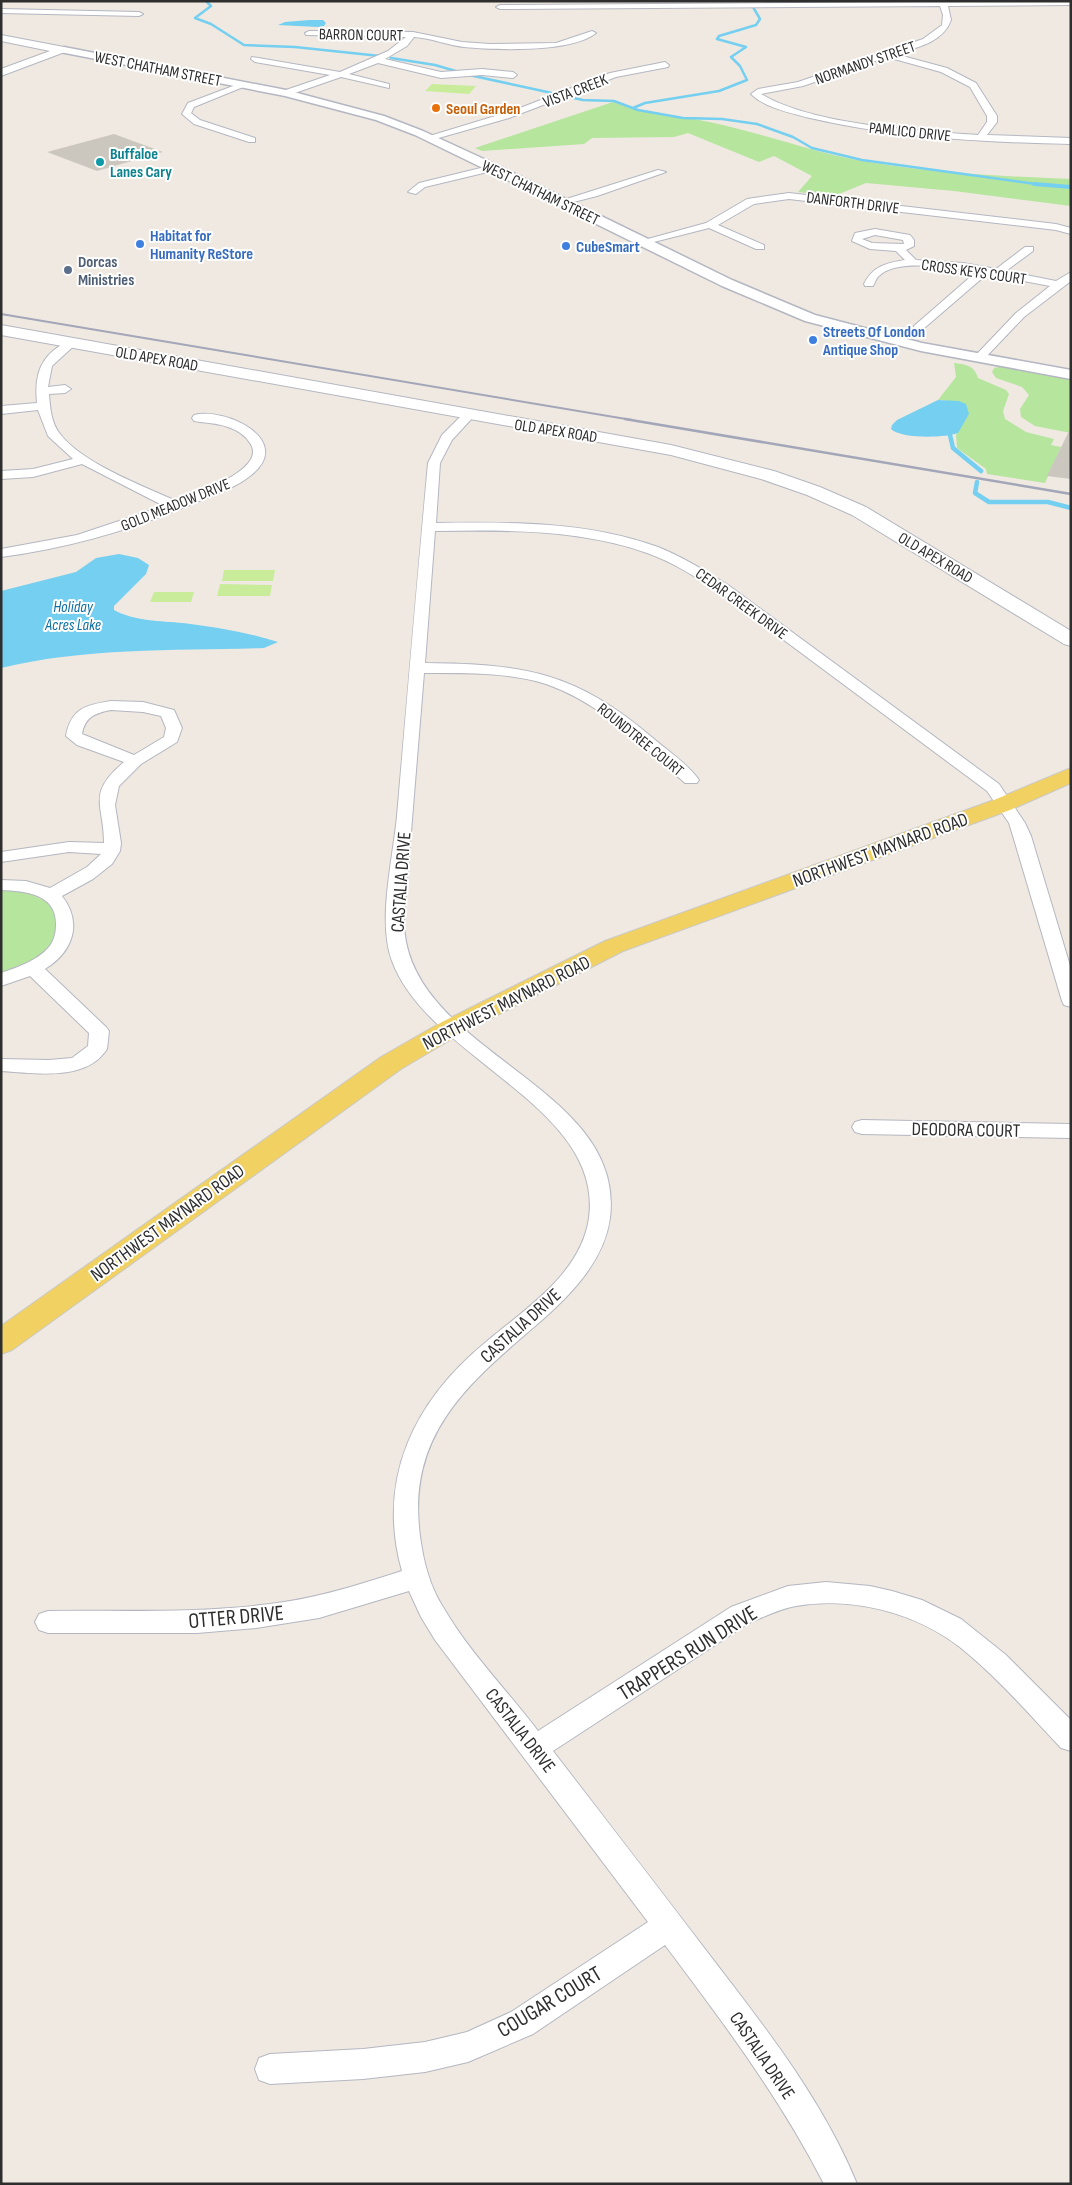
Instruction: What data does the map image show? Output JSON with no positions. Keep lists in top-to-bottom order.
{
  "streets": {
    "main road": ["WEST CHATHAM STREET", "OLD APEX ROAD", "NORTHWEST MAYNARD ROAD"],
    "street": [
      "BARRON COURT",
      "NORMANDY STREET",
      "VISTA CREEK",
      "PAMLICO DRIVE",
      "DANFORTH DRIVE",
      "CROSS KEYS COURT",
      "GOLD MEADOW DRIVE",
      "CEDAR CREEK DRIVE",
      "ROUNDTREE COURT",
      "CASTALIA DRIVE",
      "DEODORA COURT",
      "OTTER DRIVE",
      "TRAPPERS RUN DRIVE",
      "COUGAR COURT"
    ]
  },
  "crossings": [
    ["NORMANDY STREET", "PAMLICO DRIVE"],
    ["WEST CHATHAM STREET", "VISTA CREEK"],
    ["WEST CHATHAM STREET", "DANFORTH DRIVE"],
    ["OLD APEX ROAD", "CASTALIA DRIVE"],
    ["CEDAR CREEK DRIVE", "NORTHWEST MAYNARD ROAD"],
    ["CEDAR CREEK DRIVE", "CASTALIA DRIVE"],
    ["ROUNDTREE COURT", "CASTALIA DRIVE"],
    ["NORTHWEST MAYNARD ROAD", "CASTALIA DRIVE"],
    ["CASTALIA DRIVE", "OTTER DRIVE"],
    ["CASTALIA DRIVE", "TRAPPERS RUN DRIVE"],
    ["CASTALIA DRIVE", "COUGAR COURT"]
  ],
  "water": ["Holiday Acres Lake"],
  "places": [
    "Seoul Garden",
    "Buffaloe Lanes Cary",
    "Habitat for Humanity ReStore",
    "CubeSmart",
    "Dorcas Ministries",
    "Streets Of London Antique Shop"
  ]
}
